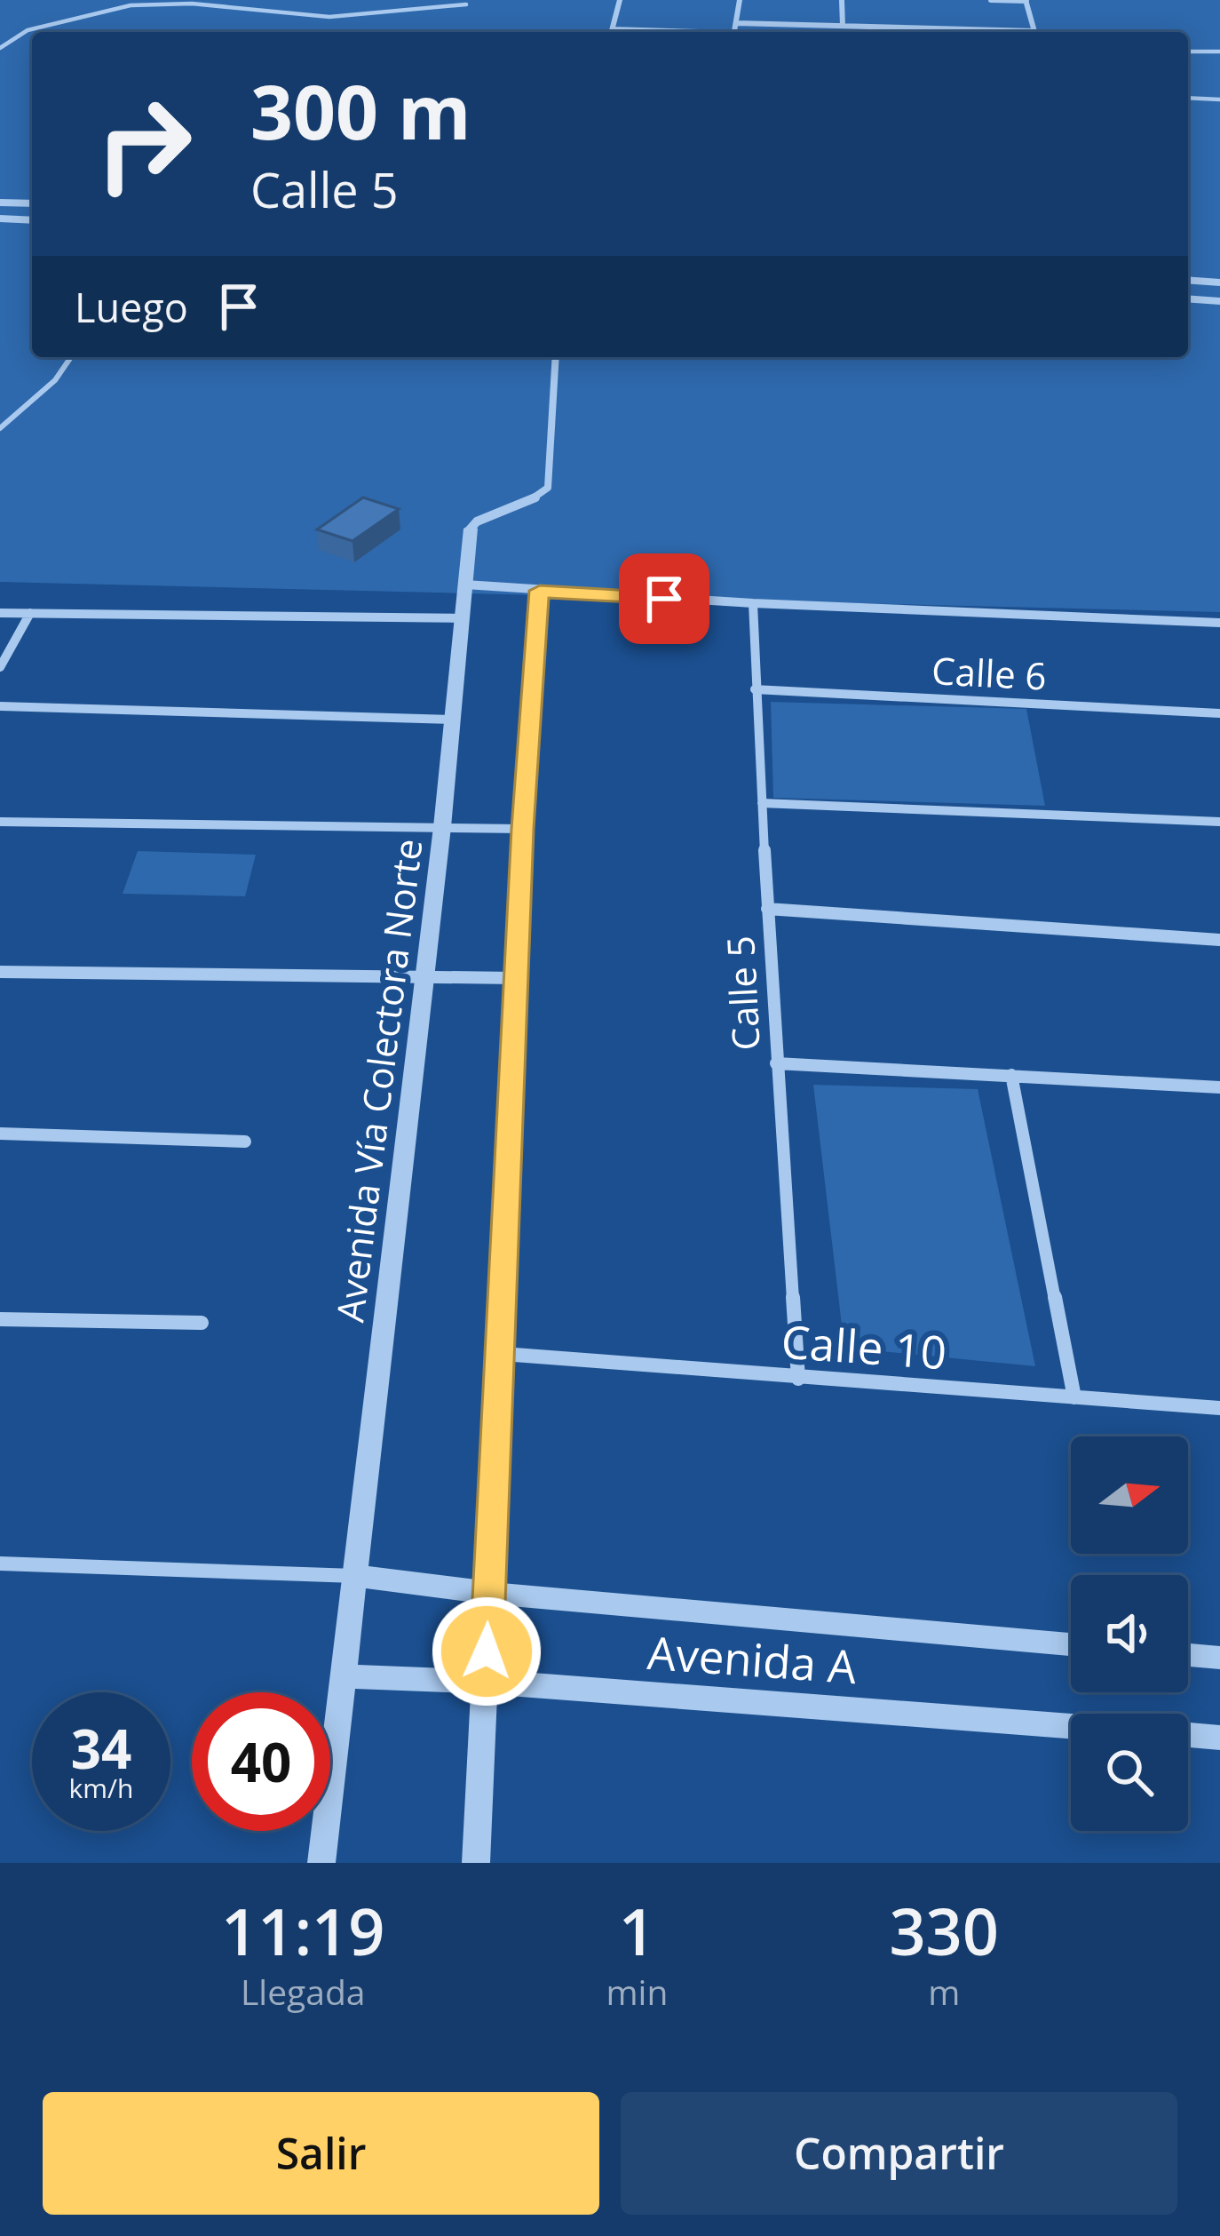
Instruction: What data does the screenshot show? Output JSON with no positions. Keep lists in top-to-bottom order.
{
  "streets": {
    "street": [
      "Calle 6",
      "Calle 5",
      "Avenida Vía Colectora Norte",
      "Calle 10",
      "Avenida A"
    ]
  },
  "crossings": [
    ["Calle 6", "Calle 5"],
    ["Calle 5", "Calle 10"],
    ["Avenida Vía Colectora Norte", "Avenida A"]
  ],
  "north": "right",
  "page": {
    "turn": ["300 m", "Calle 5"],
    "then": "Luego",
    "speed": "34 km/h",
    "limit": "40",
    "eta": [
      "11:19",
      "Llegada",
      "1",
      "min",
      "330",
      "m"
    ],
    "buttons": ["Salir", "Compartir"]
  }
}
